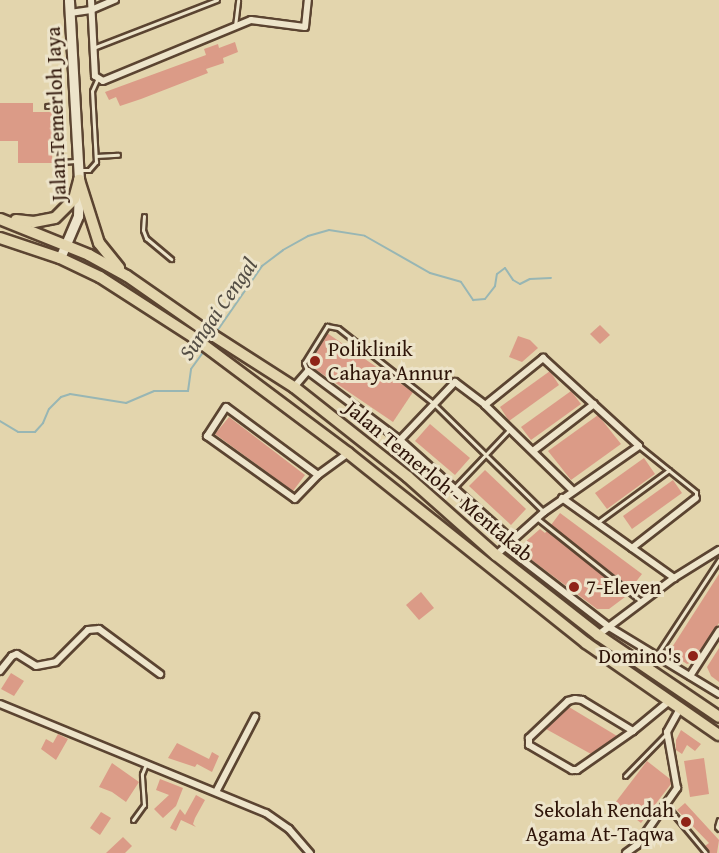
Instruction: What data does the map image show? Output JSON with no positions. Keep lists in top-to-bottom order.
{
  "streets": {
    "main road": ["Jalan Temerloh - Mentakab"],
    "street": ["Jalan Temerloh Jaya"]
  },
  "crossings": [
    ["Jalan Temerloh Jaya", "Jalan Temerloh - Mentakab"]
  ],
  "water": ["Sungai Cengal"],
  "places": [
    "Poliklinik Cahaya Annur",
    "7-Eleven",
    "Domino's",
    "Sekolah Rendah Agama At-Taqwa"
  ]
}
